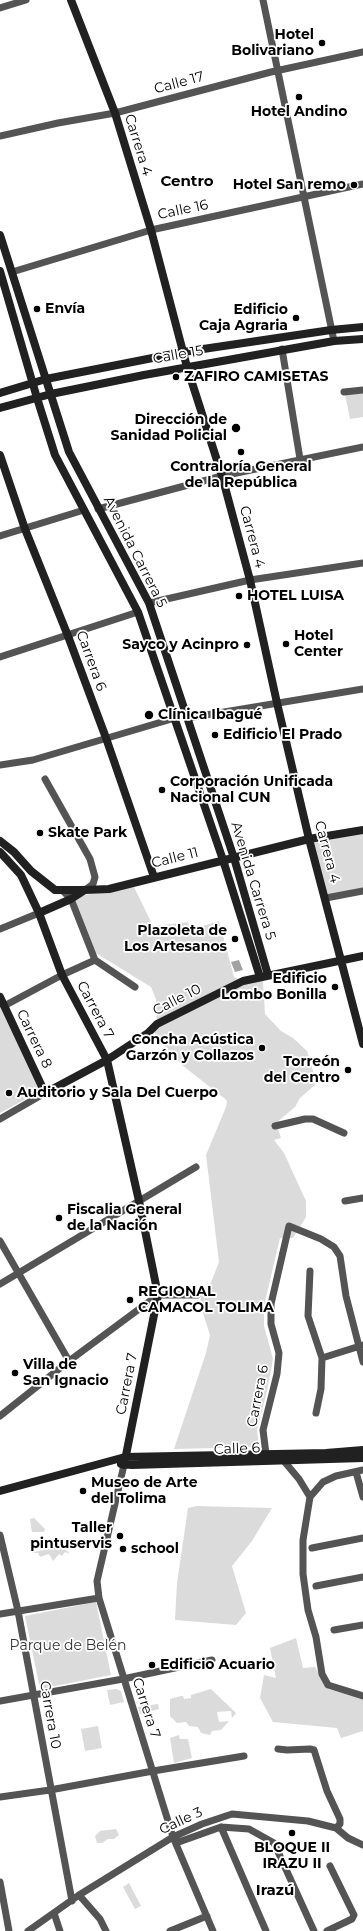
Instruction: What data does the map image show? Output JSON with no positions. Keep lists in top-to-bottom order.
{
  "streets": {
    "main road": [
      "Carrera 4",
      "Calle 15",
      "Avenida Carrera 5",
      "Carrera 6",
      "Calle 11",
      "Calle 10",
      "Carrera 7",
      "Carrera 8",
      "Calle 6"
    ],
    "street": [
      "Calle 17",
      "Calle 16",
      "Carrera 10",
      "Calle 3"
    ]
  },
  "crossings": [
    ["Calle 17", "Carrera 4"],
    ["Carrera 4", "Calle 16"],
    ["Carrera 4", "Calle 15"],
    ["Carrera 4", "Calle 11"],
    ["Carrera 4", "Calle 10"],
    ["Calle 16", "Avenida Carrera 5"],
    ["Calle 15", "Avenida Carrera 5"],
    ["Avenida Carrera 5", "Calle 11"],
    ["Avenida Carrera 5", "Calle 10"],
    ["Carrera 6", "Calle 11"],
    ["Carrera 6", "Calle 6"],
    ["Calle 10", "Carrera 7"],
    ["Calle 10", "Carrera 8"],
    ["Carrera 7", "Calle 6"],
    ["Carrera 7", "Calle 3"],
    ["Carrera 10", "Calle 3"]
  ],
  "districts": ["Centro", "Irazú"],
  "parks": ["Parque de Belén"],
  "places": [
    "Hotel Bolivariano",
    "Hotel Andino",
    "Hotel San remo",
    "Envía",
    "Edificio Caja Agraria",
    "ZAFIRO CAMISETAS",
    "Dirección de Sanidad Policial",
    "Contraloría General de la República",
    "HOTEL LUISA",
    "Hotel Center",
    "Sayco y Acinpro",
    "Clínica Ibagué",
    "Edificio El Prado",
    "Corporación Unificada Nacional CUN",
    "Skate Park",
    "Plazoleta de Los Artesanos",
    "Edificio Lombo Bonilla",
    "Concha Acústica Garzón y Collazos",
    "Torreón del Centro",
    "Auditorio y Sala Del Cuerpo",
    "Fiscalia General de la Nación",
    "REGIONAL CAMACOL TOLIMA",
    "Villa de San Ignacio",
    "Museo de Arte del Tolima",
    "Taller pintuservis",
    "school",
    "Edificio Acuario",
    "BLOQUE II IRAZU II"
  ]
}
